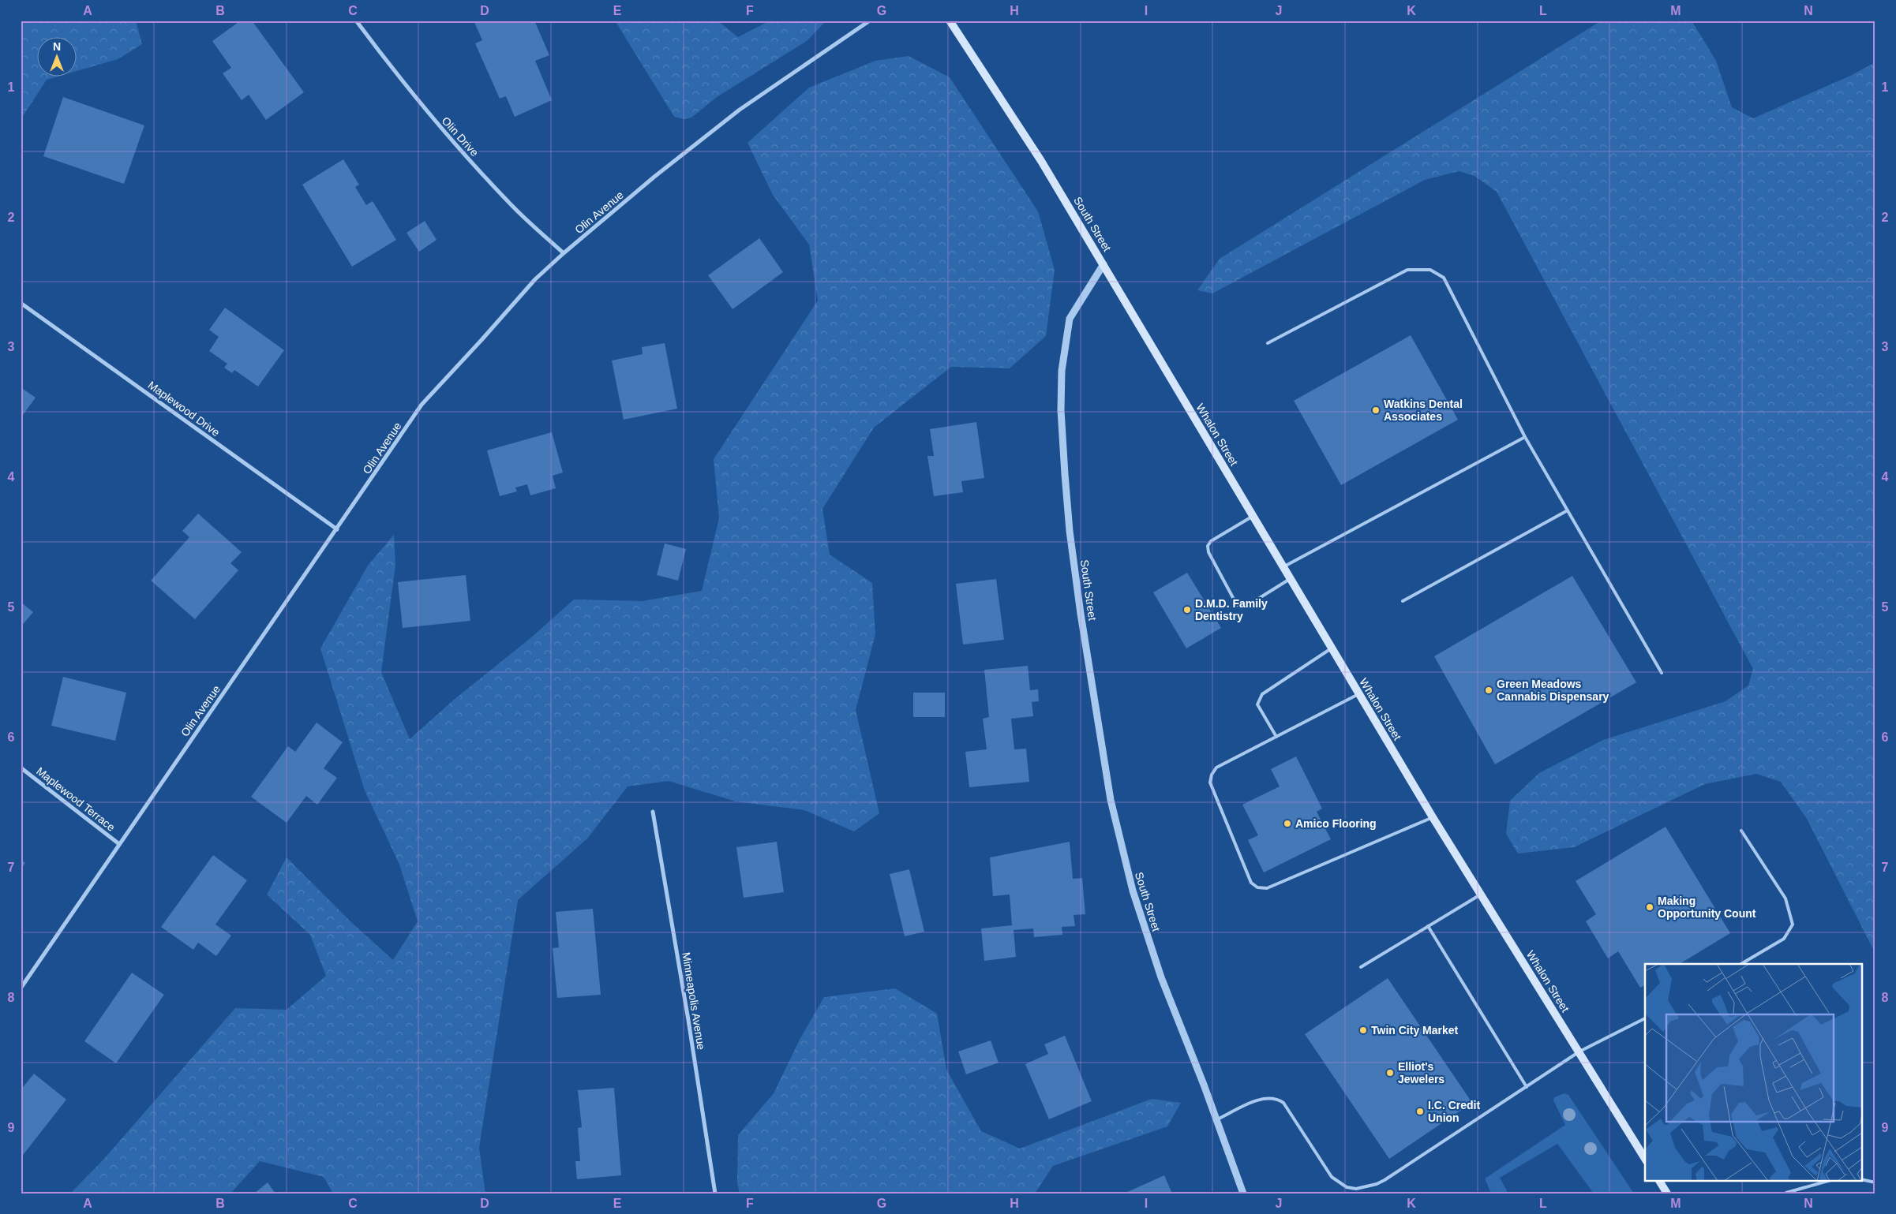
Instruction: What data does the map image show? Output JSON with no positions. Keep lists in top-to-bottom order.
{
  "streets": {
    "main road": ["South Street", "Whalon Street"],
    "street": [
      "Olin Drive",
      "Olin Avenue",
      "Maplewood Drive",
      "Maplewood Terrace",
      "Minneapolis Avenue"
    ]
  },
  "crossings": [
    ["Olin Drive", "Olin Avenue"],
    ["Olin Avenue", "Maplewood Drive"],
    ["Olin Avenue", "Maplewood Terrace"],
    ["South Street", "Whalon Street"]
  ],
  "places": [
    "Watkins Dental Associates",
    "D.M.D. Family Dentistry",
    "Green Meadows Cannabis Dispensary",
    "Amico Flooring",
    "Making Opportunity Count",
    "Twin City Market",
    "Elliot's Jewelers",
    "I.C. Credit Union"
  ],
  "north": "top",
  "grid": {
    "columns": [
      "A",
      "B",
      "C",
      "D",
      "E",
      "F",
      "G",
      "H",
      "I",
      "J",
      "K",
      "L",
      "M",
      "N"
    ],
    "rows": [
      "1",
      "2",
      "3",
      "4",
      "5",
      "6",
      "7",
      "8",
      "9"
    ]
  }
}
